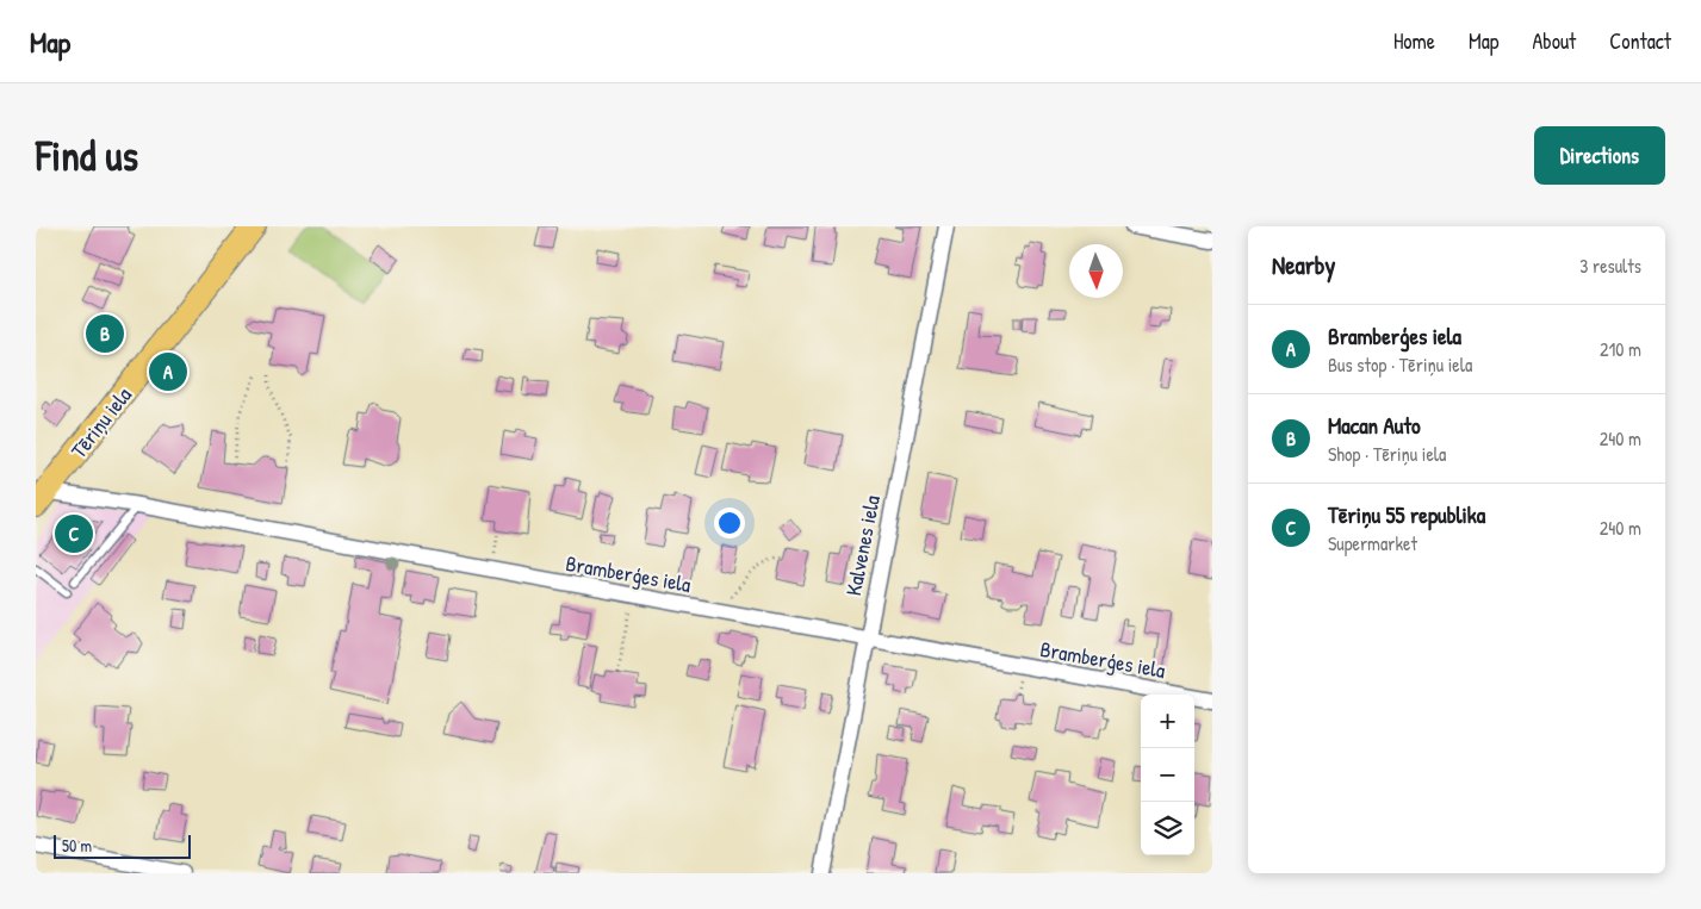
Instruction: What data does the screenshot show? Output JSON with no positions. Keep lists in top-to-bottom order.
{
  "streets": {
    "main road": ["Tēriņu iela"],
    "street": ["Kalvenes iela", "Bramberģes iela"]
  },
  "crossings": [
    ["Tēriņu iela", "Bramberģes iela"],
    ["Kalvenes iela", "Bramberģes iela"]
  ],
  "scale_bar": "50 m",
  "north": "bottom",
  "page": {
    "header": "Map",
    "nav": [
      "Home",
      "Map",
      "About",
      "Contact"
    ],
    "buttons": "Directions",
    "title": "Find us",
    "heading": ["Nearby", "3 results"],
    "list": [
      {
        "mark": "A",
        "name": "Bramberģes iela",
        "note": "Bus stop · Tēriņu iela",
        "value": "210 m"
      },
      {
        "mark": "B",
        "name": "Macan Auto",
        "note": "Shop · Tēriņu iela",
        "value": "240 m"
      },
      {
        "mark": "C",
        "name": "Tēriņu 55 republika",
        "note": "Supermarket",
        "value": "240 m"
      }
    ],
    "pins": ["B", "A", "C"],
    "map_buttons": ["+", "−"],
    "scale": "50 m"
  }
}
